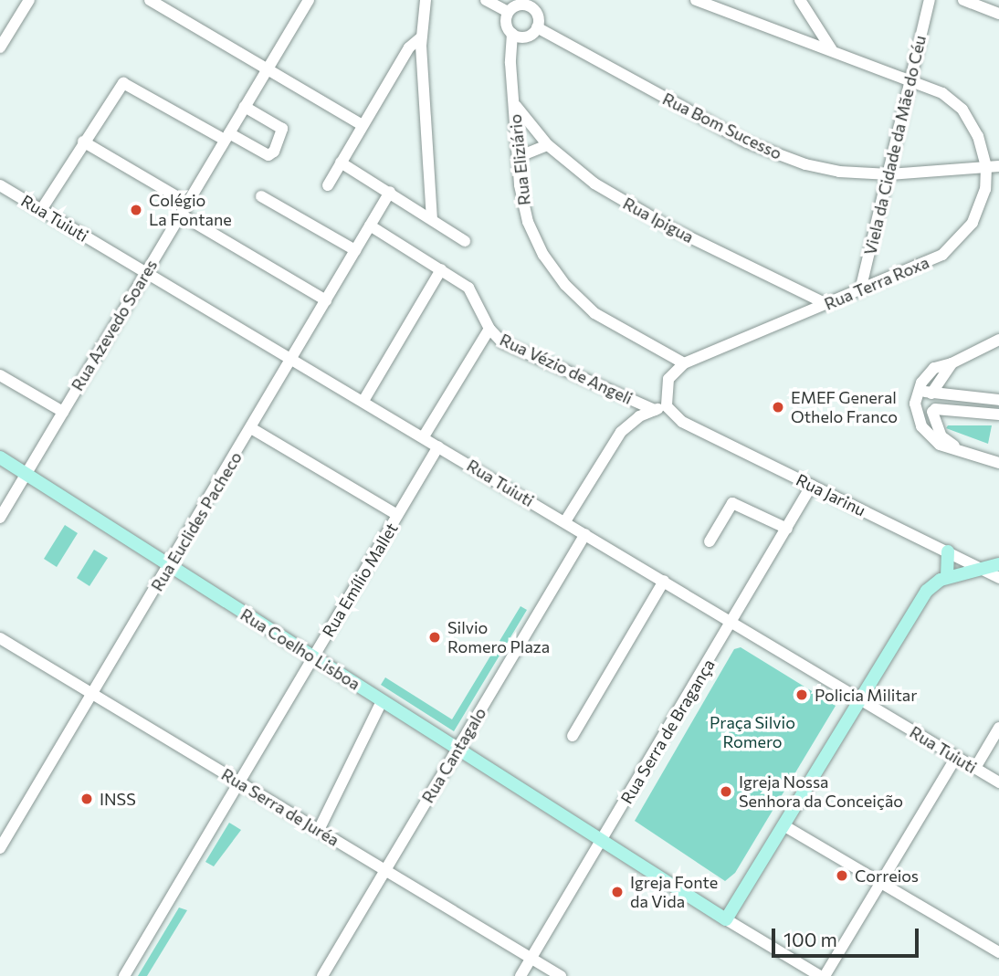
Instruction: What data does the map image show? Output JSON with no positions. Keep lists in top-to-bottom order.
{
  "streets": {
    "main road": ["Rua Coelho Lisboa"],
    "street": [
      "Rua Bom Sucesso",
      "Viela da Cidade da Mãe do Céu",
      "Rua Eliziário",
      "Rua Tuiuti",
      "Rua Ipigua",
      "Rua Terra Roxa",
      "Rua Azevedo Soares",
      "Rua Vézio de Angeli",
      "Rua Jarinu",
      "Rua Euclides Pacheco",
      "Rua Emílio Mallet",
      "Rua Serra de Bragança",
      "Rua Cantagalo",
      "Rua Serra de Juréa"
    ]
  },
  "crossings": [
    ["Rua Bom Sucesso", "Viela da Cidade da Mãe do Céu"],
    ["Rua Bom Sucesso", "Rua Eliziário"],
    ["Rua Bom Sucesso", "Rua Terra Roxa"],
    ["Viela da Cidade da Mãe do Céu", "Rua Terra Roxa"],
    ["Rua Eliziário", "Rua Ipigua"],
    ["Rua Eliziário", "Rua Terra Roxa"],
    ["Rua Tuiuti", "Rua Azevedo Soares"],
    ["Rua Tuiuti", "Rua Euclides Pacheco"],
    ["Rua Tuiuti", "Rua Emílio Mallet"],
    ["Rua Tuiuti", "Rua Serra de Bragança"],
    ["Rua Tuiuti", "Rua Cantagalo"],
    ["Rua Ipigua", "Rua Terra Roxa"],
    ["Rua Azevedo Soares", "Rua Coelho Lisboa"],
    ["Rua Vézio de Angeli", "Rua Euclides Pacheco"],
    ["Rua Jarinu", "Rua Serra de Bragança"],
    ["Rua Euclides Pacheco", "Rua Coelho Lisboa"],
    ["Rua Euclides Pacheco", "Rua Serra de Juréa"],
    ["Rua Emílio Mallet", "Rua Coelho Lisboa"],
    ["Rua Emílio Mallet", "Rua Serra de Juréa"],
    ["Rua Coelho Lisboa", "Rua Serra de Bragança"],
    ["Rua Coelho Lisboa", "Rua Cantagalo"],
    ["Rua Serra de Bragança", "Rua Serra de Juréa"],
    ["Rua Cantagalo", "Rua Serra de Juréa"]
  ],
  "parks": ["Praça Silvio Romero"],
  "places": [
    "Colégio La Fontane",
    "EMEF General Othelo Franco",
    "Silvio Romero Plaza",
    "Policia Militar",
    "Igreja Nossa Senhora da Conceição",
    "INSS",
    "Correios",
    "Igreja Fonte da Vida"
  ],
  "scale_bar": "100 m"
}
